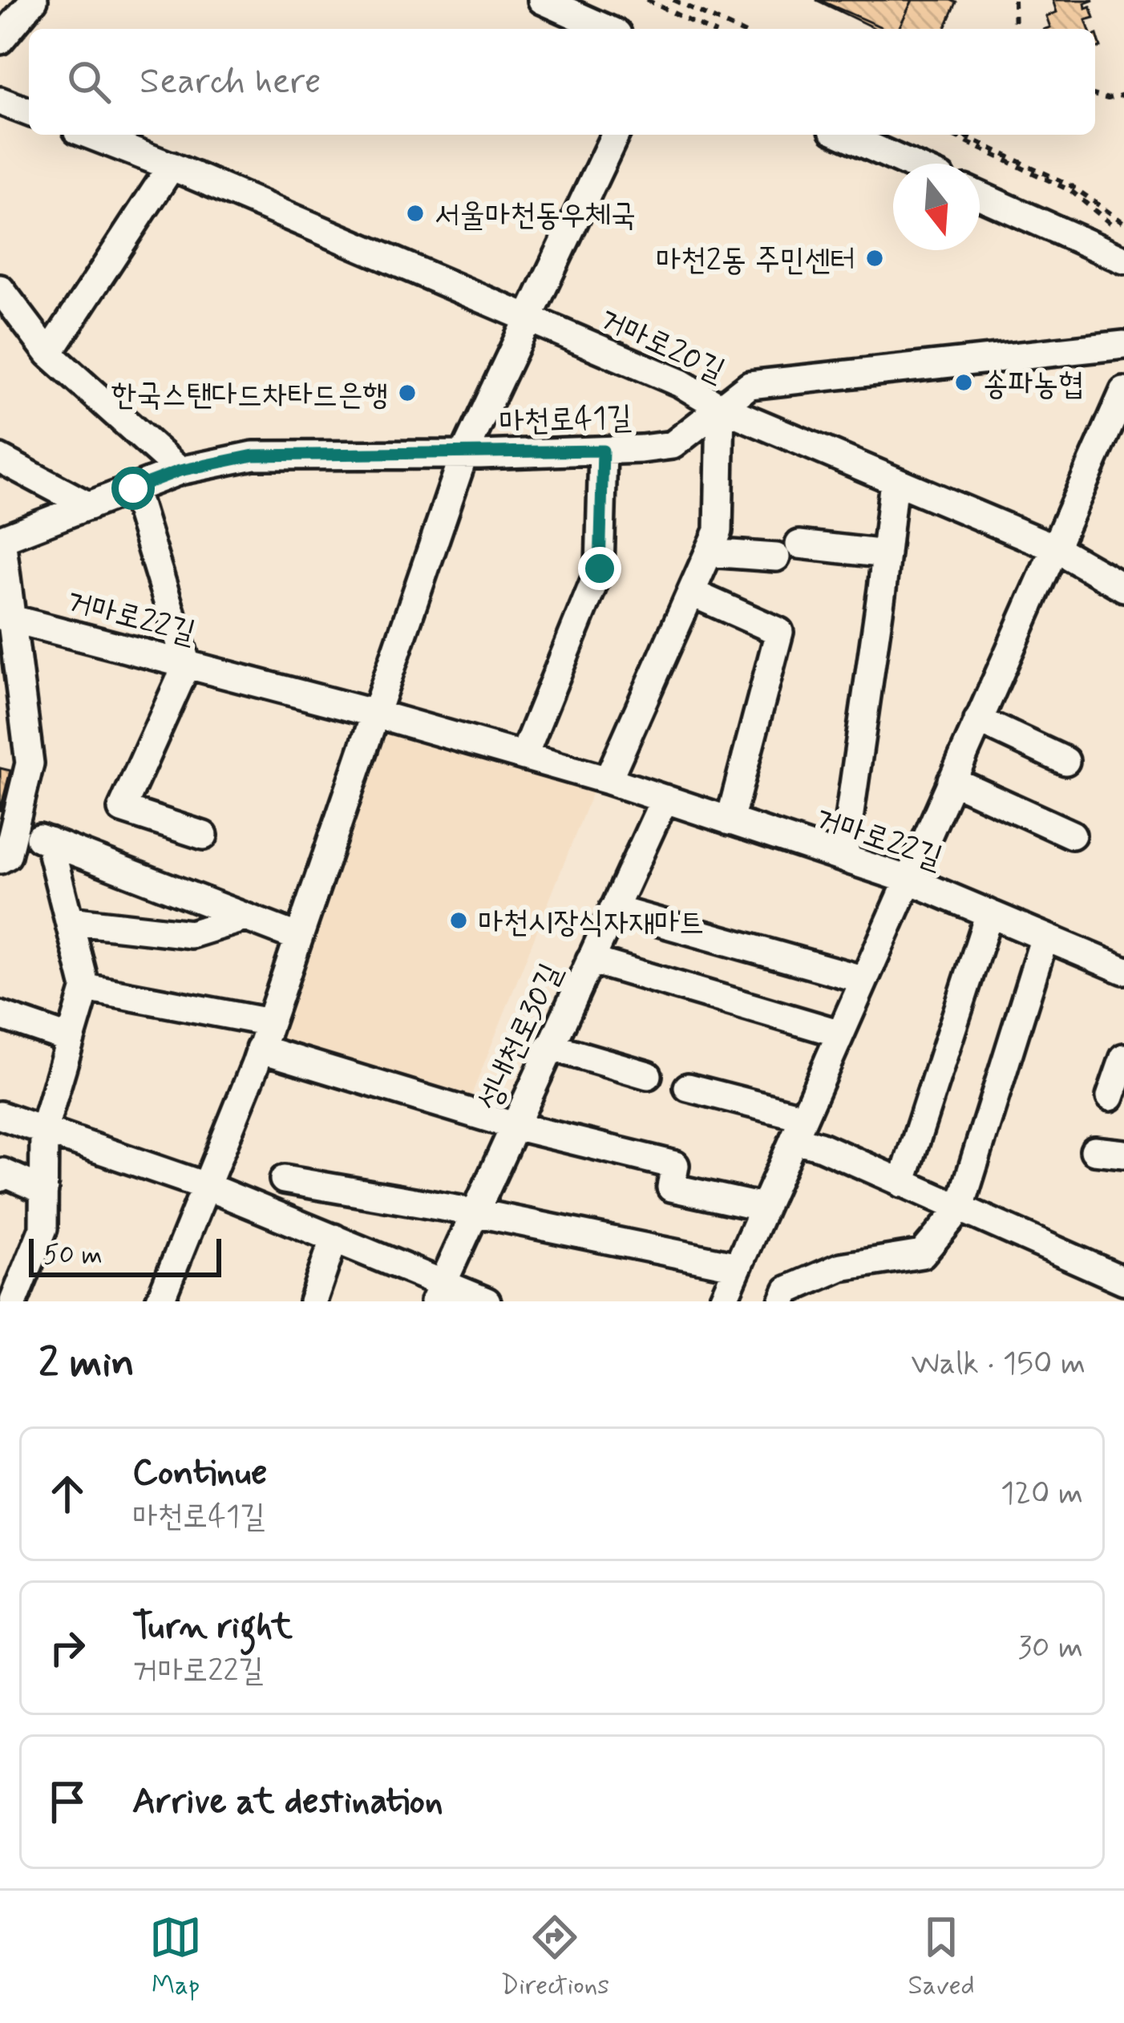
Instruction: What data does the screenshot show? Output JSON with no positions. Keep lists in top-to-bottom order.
{
  "streets": {
    "street": [
      "거마로20길",
      "마천로41길",
      "거마로22길",
      "성내천로30길"
    ]
  },
  "crossings": [
    ["거마로20길", "마천로41길"],
    ["거마로22길", "성내천로30길"]
  ],
  "places": [
    "서울마천동우체국",
    "마천2동 주민센터",
    "송파농협",
    "한국스탠다드차타드은행",
    "마천시장식자재마트"
  ],
  "scale_bar": "50 m",
  "north": "bottom",
  "page": {
    "search": "Search here",
    "scale": "50 m",
    "heading": ["2 min", "Walk · 150 m"],
    "list": [
      ["Continue", "마천로41길", "120 m"],
      ["Turn right", "거마로22길", "30 m"],
      "Arrive at destination"
    ],
    "nav": ["Map", "Directions", "Saved"]
  }
}
